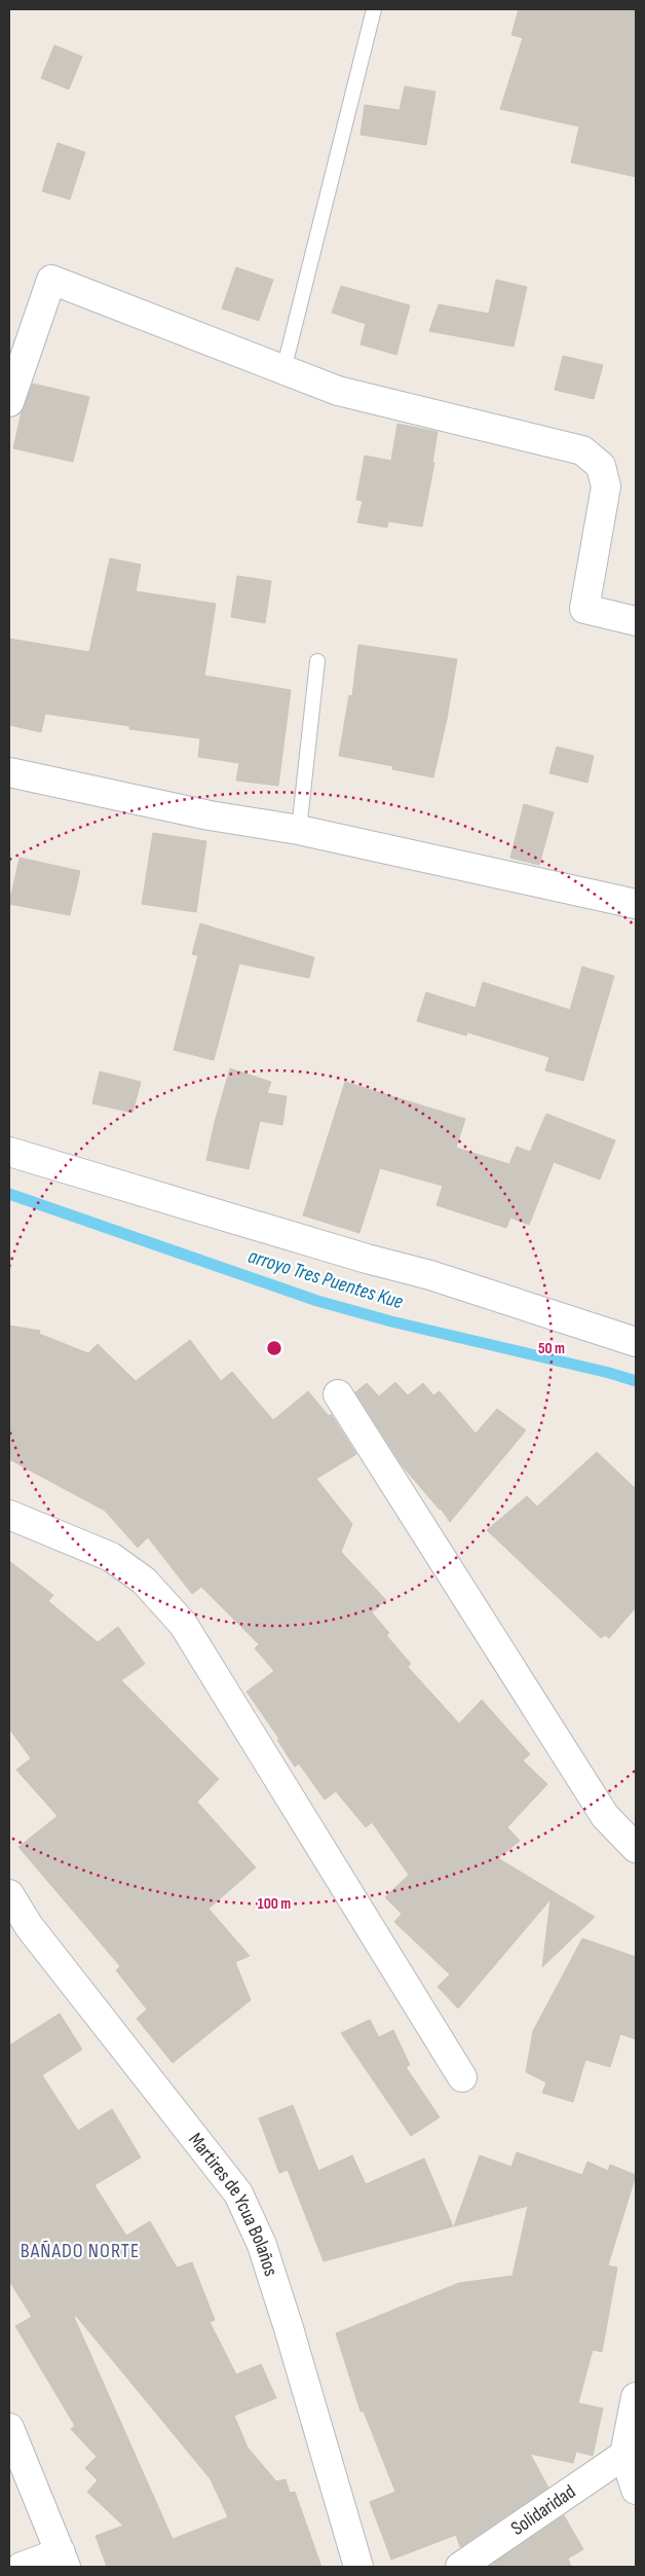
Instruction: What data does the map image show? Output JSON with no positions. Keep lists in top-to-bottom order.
{
  "streets": {
    "street": ["Martires de Ycua Bolaños", "Solidaridad"]
  },
  "districts": ["BAÑADO NORTE"],
  "water": ["arroyo Tres Puentes Kue"],
  "rings": ["50 m", "100 m"]
}
